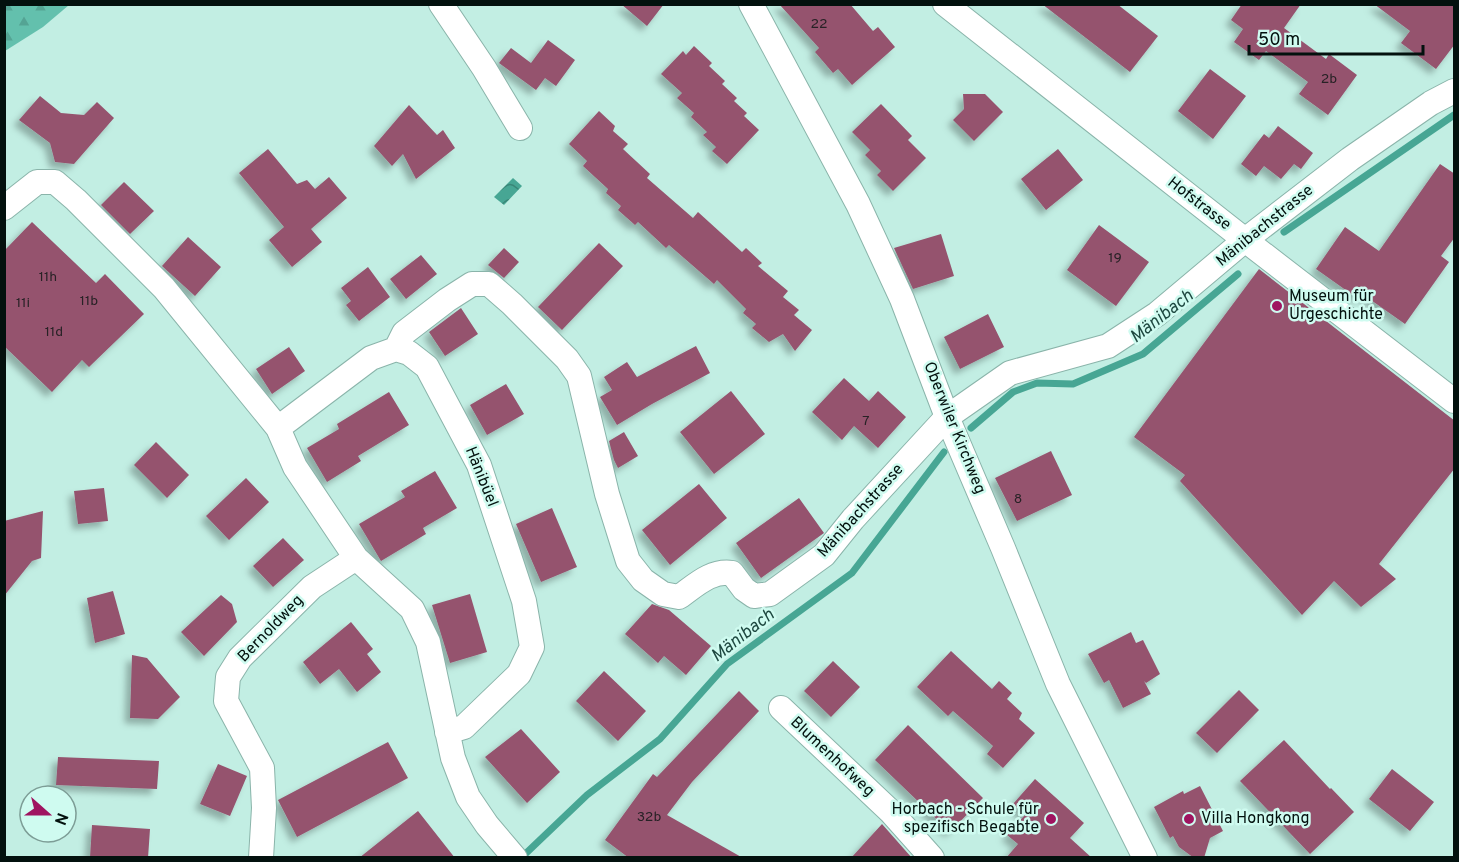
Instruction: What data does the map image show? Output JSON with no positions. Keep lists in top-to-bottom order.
{
  "streets": {
    "street": [
      "Hofstrasse",
      "Mänibachstrasse",
      "Oberwiler Kirchweg",
      "Hänibüel",
      "Bernoldweg",
      "Blumenhofweg"
    ]
  },
  "crossings": [
    ["Hofstrasse", "Mänibachstrasse"],
    ["Mänibachstrasse", "Oberwiler Kirchweg"],
    ["Mänibachstrasse", "Hänibüel"]
  ],
  "water": ["Mänibach"],
  "places": ["Museum für Urgeschichte", "Horbach - Schule für spezifisch Begabte", "Villa Hongkong"],
  "house_numbers": [
    "22",
    "2b",
    "19",
    "11h",
    "11b",
    "11i",
    "11d",
    "7",
    "8",
    "32b"
  ],
  "scale_bar": "50 m",
  "north": "right"
}
